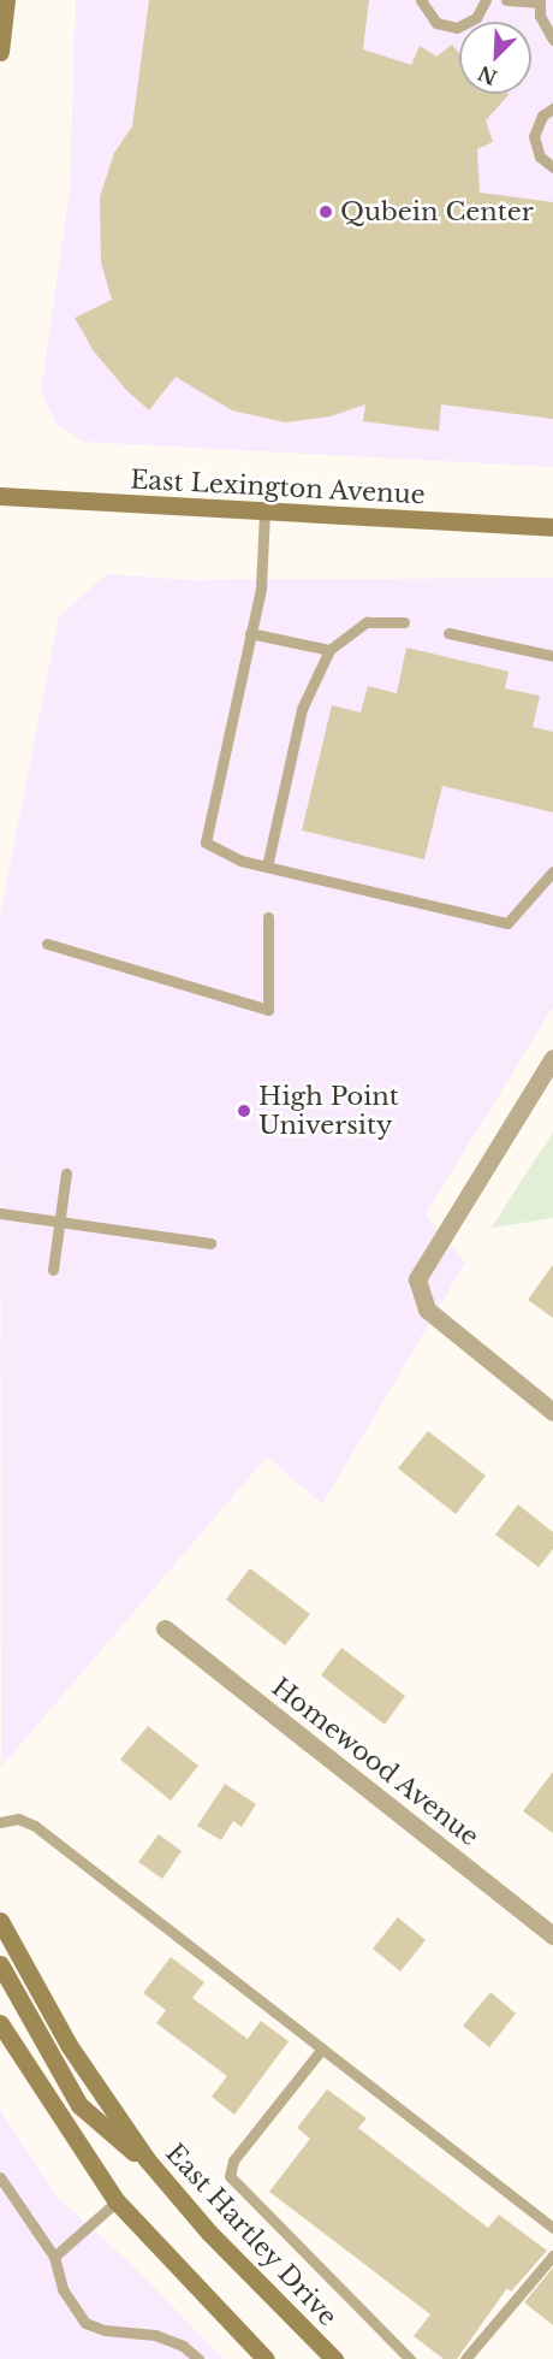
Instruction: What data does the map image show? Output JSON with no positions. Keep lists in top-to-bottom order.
{
  "streets": {
    "main road": ["East Lexington Avenue", "East Hartley Drive"],
    "street": ["Homewood Avenue"]
  },
  "places": ["Qubein Center", "High Point University"],
  "north": "bottom left"
}
